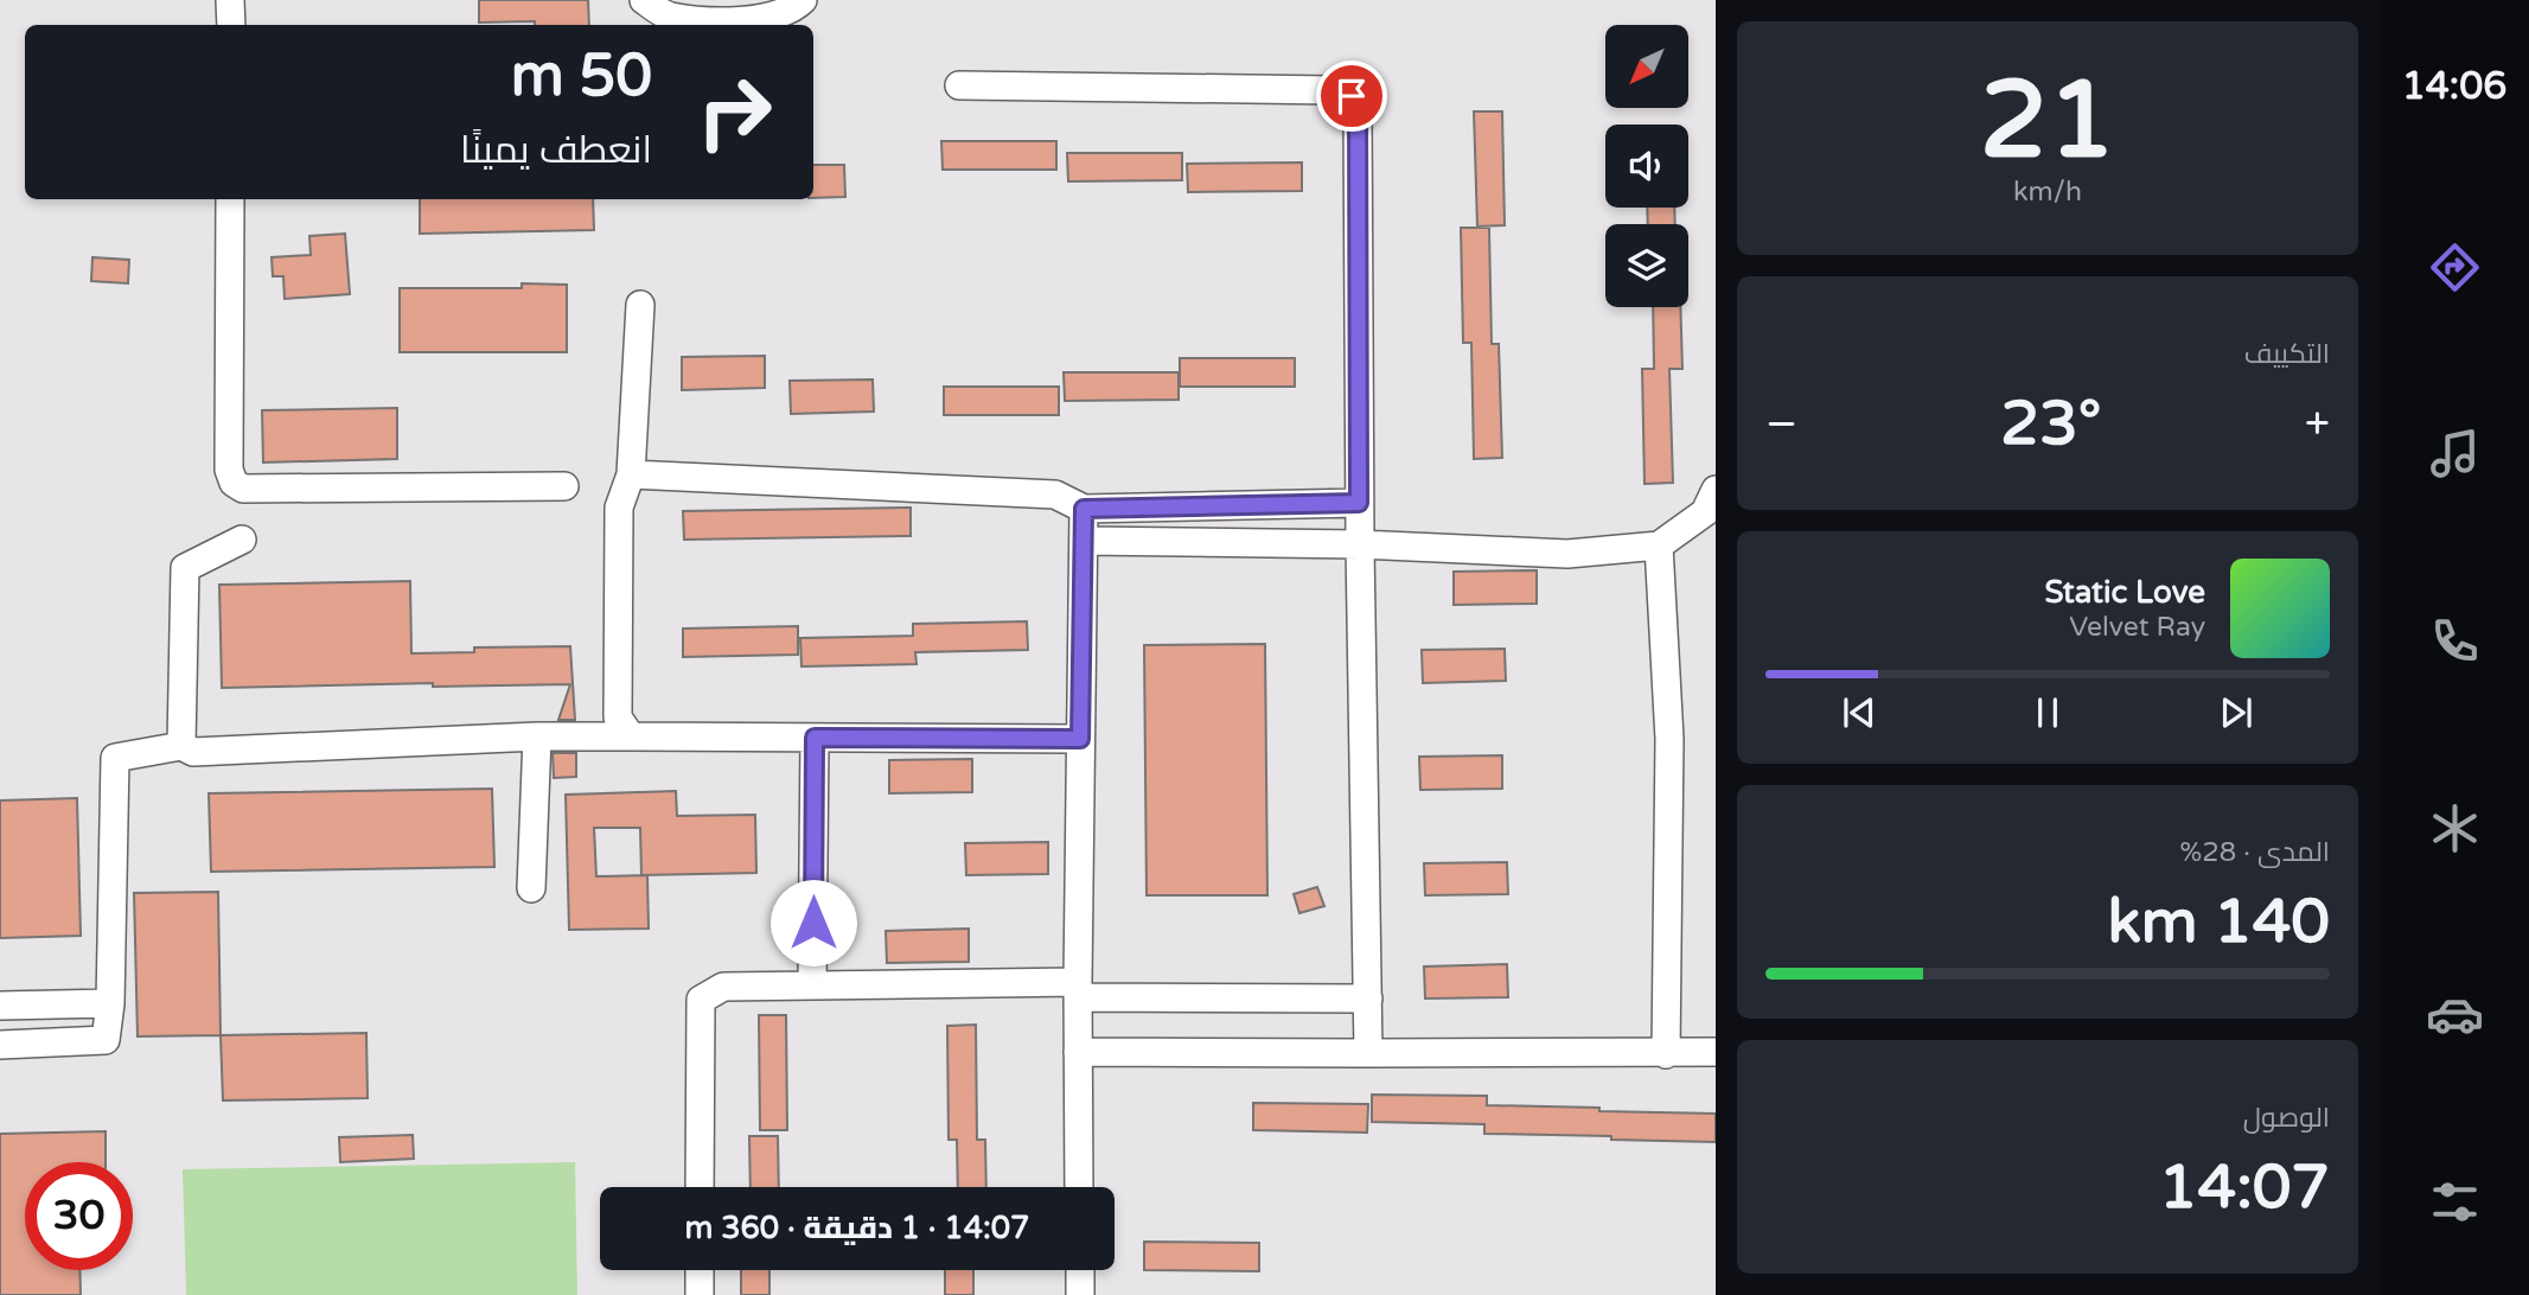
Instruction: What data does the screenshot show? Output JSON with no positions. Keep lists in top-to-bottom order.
{
  "north": "bottom left",
  "page": {
    "tabs": "14:06",
    "tile": [
      ["21", "km/h"],
      "التكييف",
      ["المدى · 28%", "140 km"],
      ["الوصول", "14:07"]
    ],
    "turn": ["50 m", "انعطف يمينًا"],
    "heat": ["−", "23°", "+"],
    "song": ["Static Love", "Velvet Ray"],
    "limit": "30",
    "trip": "14:07 · 1 دقيقة · 360 m"
  }
}
